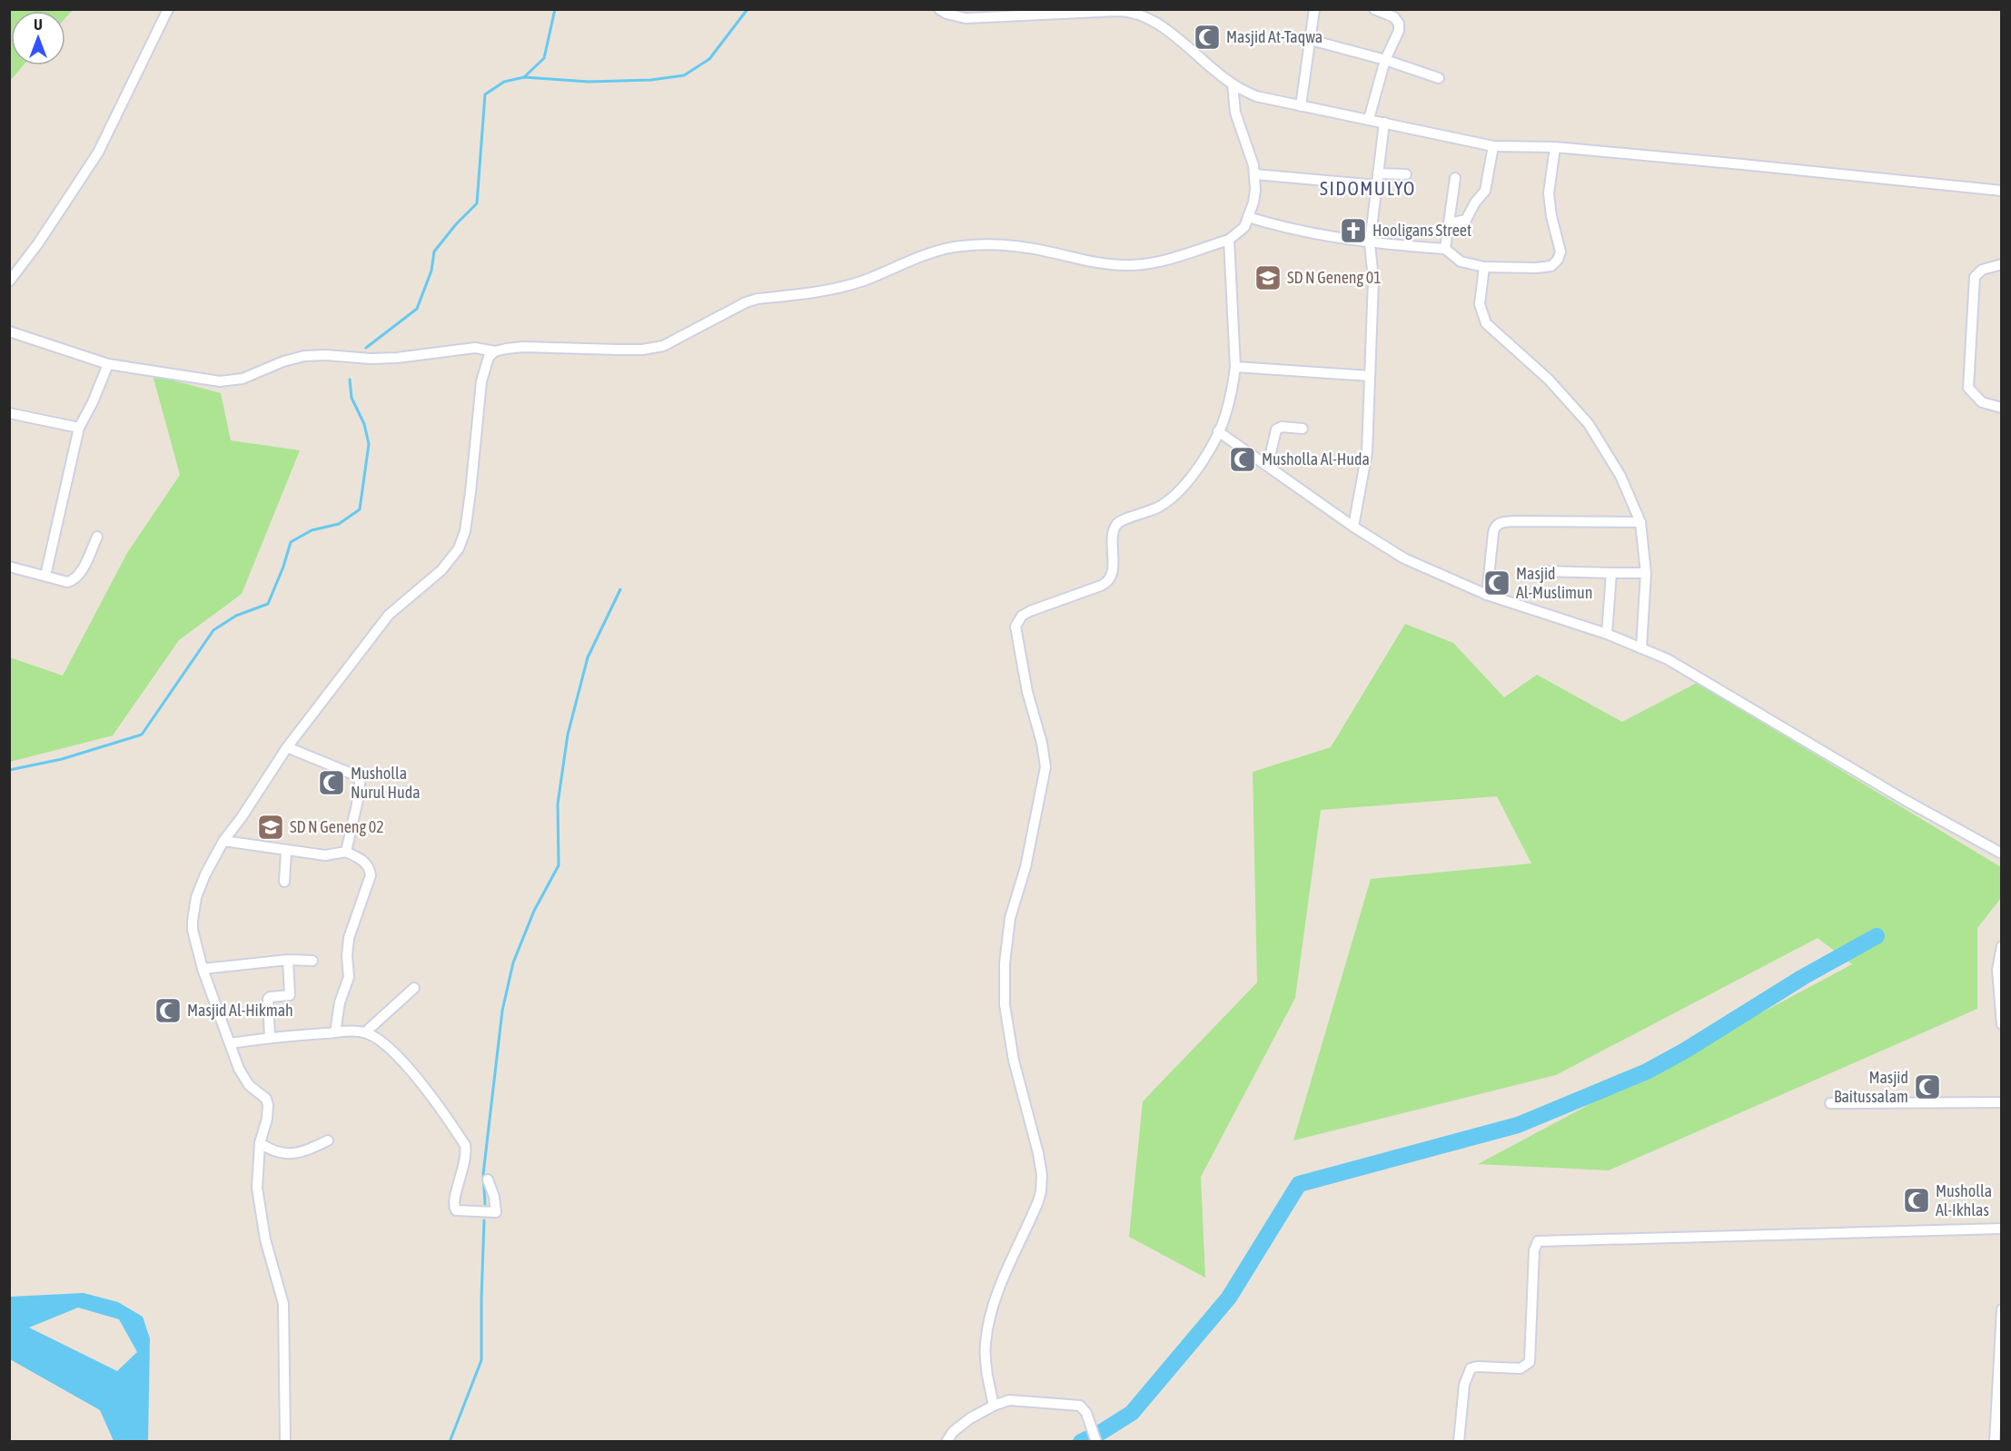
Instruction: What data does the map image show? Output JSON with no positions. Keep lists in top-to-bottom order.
{
  "districts": ["SIDOMULYO"],
  "places": {
    "mosque": [
      "Masjid At-Taqwa",
      "Musholla Al-Huda",
      "Masjid Al-Muslimun",
      "Musholla Nurul Huda",
      "Masjid Al-Hikmah",
      "Masjid Baitussalam",
      "Musholla Al-Ikhlas"
    ],
    "church": ["Hooligans Street"],
    "school or university": ["SD N Geneng 01", "SD N Geneng 02"]
  },
  "north": "top"
}
